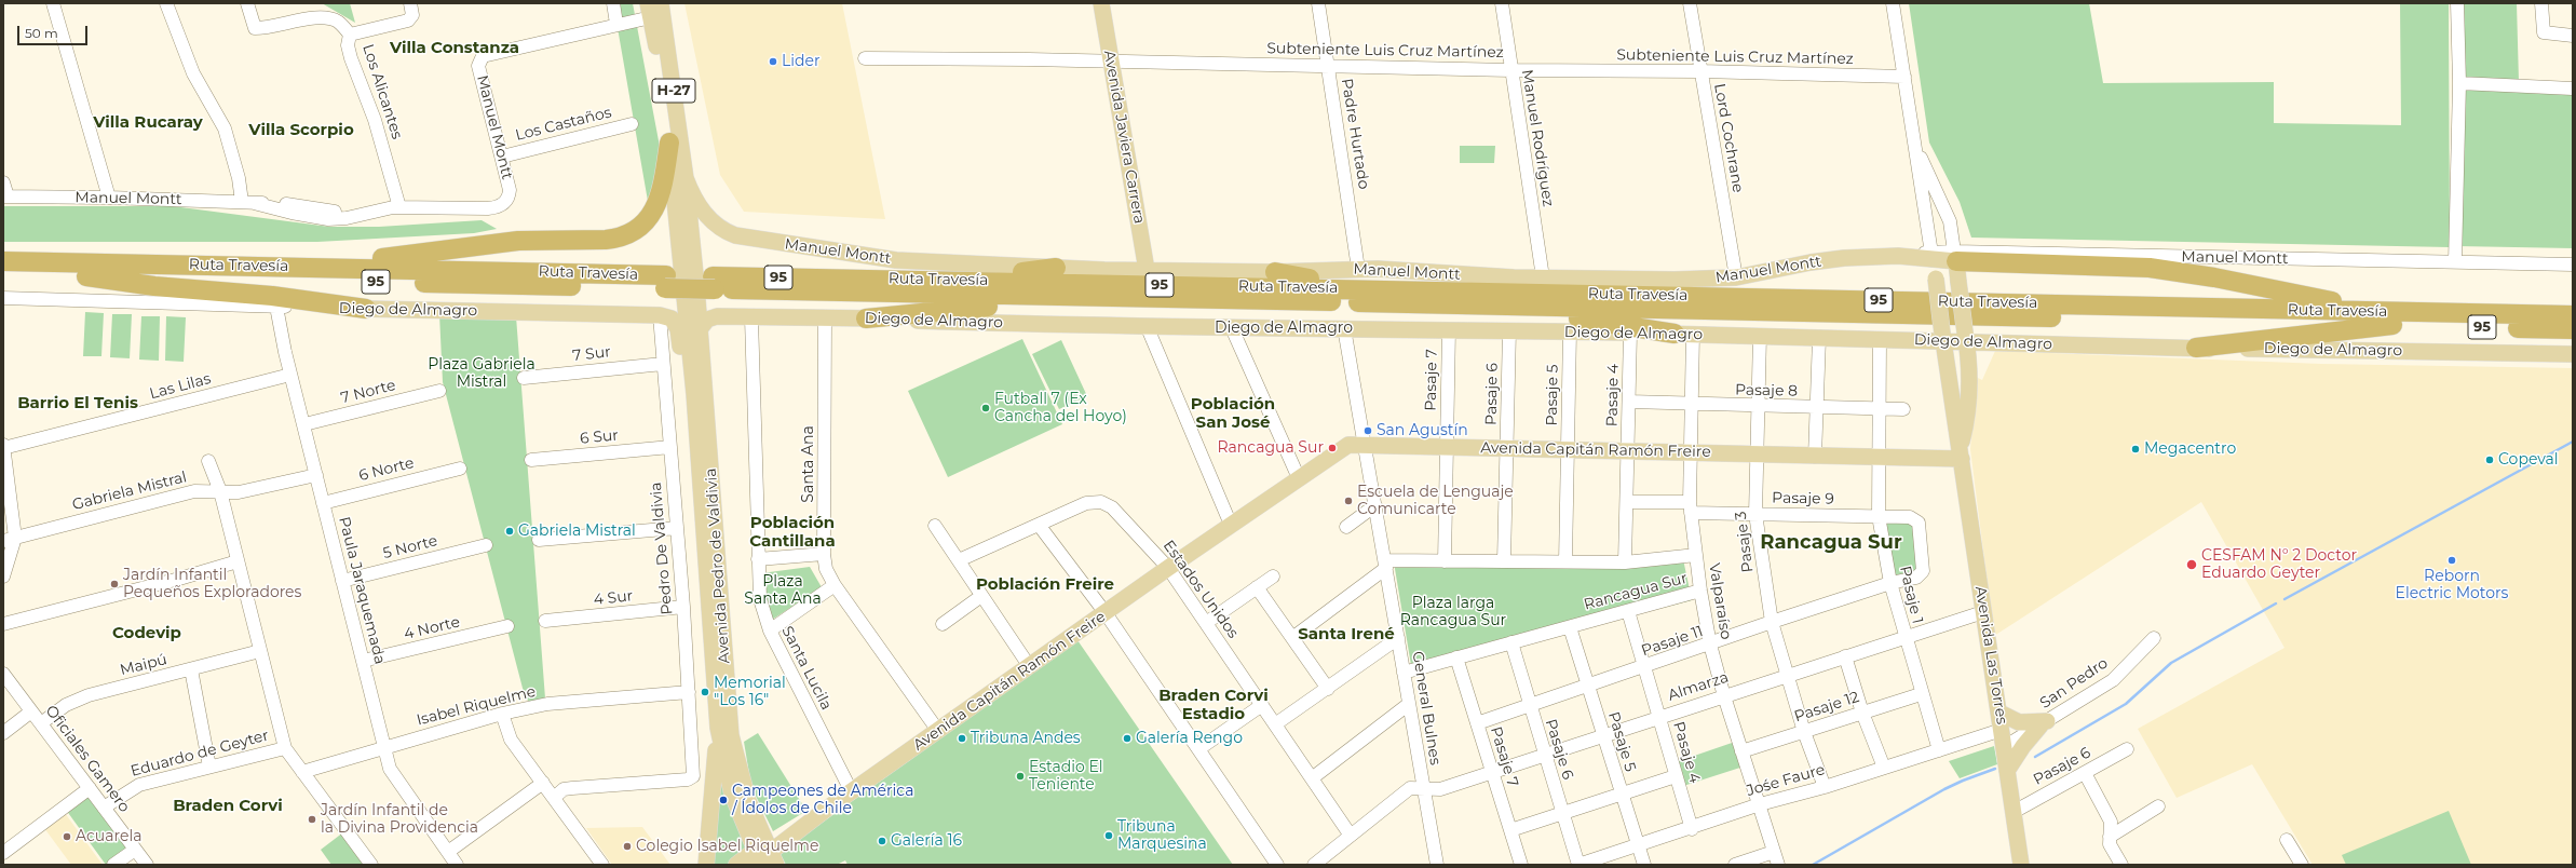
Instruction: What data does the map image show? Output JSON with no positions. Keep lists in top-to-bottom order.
{
  "streets": {
    "highway": ["Ruta Travesía", "95"],
    "main road": [
      "H-27",
      "Manuel Montt",
      "Avenida Javiera Carrera",
      "Diego de Almagro",
      "Avenida Capitán Ramón Freire",
      "Avenida Pedro de Valdivia",
      "Avenida Las Torres"
    ],
    "street": [
      "Subteniente Luis Cruz Martínez",
      "Los Alicantes",
      "Los Castaños",
      "Padre Hurtado",
      "Manuel Rodríguez",
      "Lord Cochrane",
      "7 Sur",
      "Pasaje 7",
      "Las Lilas",
      "Pasaje 8",
      "7 Norte",
      "Pasaje 6",
      "Pasaje 5",
      "Pasaje 4",
      "6 Sur",
      "Santa Ana",
      "6 Norte",
      "Gabriela Mistral",
      "Pasaje 9",
      "Pasaje 3",
      "5 Norte",
      "Pedro De Valdivia",
      "Estados Unidos",
      "Paula Jaraquemada",
      "Rancagua Sur",
      "Pasaje 1",
      "4 Sur",
      "Valparaíso",
      "4 Norte",
      "Pasaje 11",
      "Maipú",
      "Santa Lucila",
      "San Pedro",
      "Almarza",
      "Isabel Riquelme",
      "Pasaje 12",
      "General Bulnes",
      "Eduardo de Geyter",
      "Oficiales Gamero",
      "Jośe Faure"
    ]
  },
  "crossings": [
    ["Subteniente Luis Cruz Martínez", "Padre Hurtado"],
    ["Subteniente Luis Cruz Martínez", "Avenida Javiera Carrera"],
    ["Subteniente Luis Cruz Martínez", "Manuel Rodríguez"],
    ["Subteniente Luis Cruz Martínez", "Lord Cochrane"],
    ["Subteniente Luis Cruz Martínez", "Avenida Las Torres"],
    ["H-27", "Manuel Montt"],
    ["H-27", "Ruta Travesía"],
    ["H-27", "Avenida Pedro de Valdivia"],
    ["Los Alicantes", "Manuel Montt"],
    ["Los Castaños", "Manuel Montt"],
    ["Manuel Montt", "Padre Hurtado"],
    ["Manuel Montt", "Avenida Javiera Carrera"],
    ["Manuel Montt", "Manuel Rodríguez"],
    ["Manuel Montt", "Lord Cochrane"],
    ["Manuel Montt", "Avenida Las Torres"],
    ["Ruta Travesía", "Avenida Pedro de Valdivia"],
    ["Diego de Almagro", "Pasaje 7"],
    ["Diego de Almagro", "Pasaje 6"],
    ["Diego de Almagro", "Pasaje 5"],
    ["Diego de Almagro", "Pasaje 4"],
    ["Diego de Almagro", "Santa Ana"],
    ["Diego de Almagro", "Pasaje 3"],
    ["Diego de Almagro", "Pedro De Valdivia"],
    ["Diego de Almagro", "Avenida Pedro de Valdivia"],
    ["Diego de Almagro", "Paula Jaraquemada"],
    ["Diego de Almagro", "Pasaje 1"],
    ["Diego de Almagro", "Valparaíso"],
    ["Diego de Almagro", "Avenida Las Torres"],
    ["Diego de Almagro", "Santa Lucila"],
    ["Diego de Almagro", "General Bulnes"],
    ["7 Sur", "Pedro De Valdivia"],
    ["Pasaje 7", "Avenida Capitán Ramón Freire"],
    ["Pasaje 7", "Rancagua Sur"],
    ["Pasaje 7", "Pasaje 11"],
    ["Pasaje 7", "Almarza"],
    ["Las Lilas", "Paula Jaraquemada"],
    ["Pasaje 8", "Pasaje 4"],
    ["Pasaje 8", "Pasaje 3"],
    ["Pasaje 8", "Pasaje 1"],
    ["Pasaje 8", "Valparaíso"],
    ["7 Norte", "Paula Jaraquemada"],
    ["Pasaje 6", "Avenida Capitán Ramón Freire"],
    ["Pasaje 6", "Rancagua Sur"],
    ["Pasaje 6", "Pasaje 11"],
    ["Pasaje 6", "Avenida Las Torres"],
    ["Pasaje 6", "Almarza"],
    ["Pasaje 6", "Jośe Faure"],
    ["Pasaje 5", "Avenida Capitán Ramón Freire"],
    ["Pasaje 5", "Rancagua Sur"],
    ["Pasaje 5", "Pasaje 11"],
    ["Pasaje 5", "Almarza"],
    ["Pasaje 5", "Jośe Faure"],
    ["Pasaje 4", "Avenida Capitán Ramón Freire"],
    ["Pasaje 4", "Pasaje 9"],
    ["Pasaje 4", "Rancagua Sur"],
    ["Pasaje 4", "Pasaje 11"],
    ["Pasaje 4", "Almarza"],
    ["Pasaje 4", "Jośe Faure"],
    ["6 Sur", "Pedro De Valdivia"],
    ["Avenida Capitán Ramón Freire", "Santa Ana"],
    ["Avenida Capitán Ramón Freire", "Pasaje 3"],
    ["Avenida Capitán Ramón Freire", "Avenida Pedro de Valdivia"],
    ["Avenida Capitán Ramón Freire", "Estados Unidos"],
    ["Avenida Capitán Ramón Freire", "Pasaje 1"],
    ["Avenida Capitán Ramón Freire", "Valparaíso"],
    ["Avenida Capitán Ramón Freire", "Avenida Las Torres"],
    ["Avenida Capitán Ramón Freire", "Santa Lucila"],
    ["Avenida Capitán Ramón Freire", "General Bulnes"],
    ["6 Norte", "Paula Jaraquemada"],
    ["Gabriela Mistral", "Paula Jaraquemada"],
    ["Pasaje 9", "Pasaje 3"],
    ["Pasaje 9", "Pasaje 1"],
    ["Pasaje 9", "Valparaíso"],
    ["Pasaje 9", "Pasaje 11"],
    ["Pasaje 3", "Pasaje 11"],
    ["Pasaje 3", "Almarza"],
    ["Pasaje 3", "Pasaje 12"],
    ["Pasaje 3", "Jośe Faure"],
    ["5 Norte", "Paula Jaraquemada"],
    ["Pedro De Valdivia", "4 Sur"],
    ["Pedro De Valdivia", "Isabel Riquelme"],
    ["Paula Jaraquemada", "4 Norte"],
    ["Paula Jaraquemada", "Isabel Riquelme"],
    ["Rancagua Sur", "Valparaíso"],
    ["Rancagua Sur", "General Bulnes"],
    ["Pasaje 1", "Pasaje 11"],
    ["Pasaje 1", "Almarza"],
    ["Pasaje 1", "Pasaje 12"],
    ["Pasaje 1", "Jośe Faure"],
    ["Valparaíso", "Pasaje 11"],
    ["Valparaíso", "Almarza"],
    ["Valparaíso", "Pasaje 12"],
    ["Valparaíso", "Jośe Faure"],
    ["Avenida Las Torres", "San Pedro"],
    ["Avenida Las Torres", "Almarza"],
    ["Avenida Las Torres", "Jośe Faure"],
    ["Maipú", "Oficiales Gamero"],
    ["Almarza", "General Bulnes"],
    ["Eduardo de Geyter", "Oficiales Gamero"]
  ],
  "districts": [
    "Villa Constanza",
    "Villa Rucaray",
    "Villa Scorpio",
    "Barrio El Tenis",
    "Población San José",
    "Población Cantillana",
    "Rancagua Sur",
    "Población Freire",
    "Codevip",
    "Santa Irené",
    "Braden Corvi Estadio",
    "Braden Corvi"
  ],
  "parks": ["Plaza Gabriela Mistral", "Plaza Santa Ana", "Plaza larga Rancagua Sur"],
  "places": [
    "Lider",
    "Futball 7 (Ex Cancha del Hoyo)",
    "San Agustín",
    "Rancagua Sur",
    "Megacentro",
    "Copeval",
    "Escuela de Lenguaje Comunicarte",
    "Gabriela Mistral",
    "Reborn Electric Motors",
    "CESFAM N° 2 Doctor Eduardo Geyter",
    "Jardín Infantil Pequeños Exploradores",
    "Memorial \"Los 16\"",
    "Tribuna Andes",
    "Galería Rengo",
    "Estadio El Teniente",
    "Campeones de América / Ídolos de Chile",
    "Jardín Infantil de la Divina Providencia",
    "Tribuna Marquesina",
    "Acuarela",
    "Galería 16",
    "Colegio Isabel Riquelme"
  ],
  "scale_bar": "50 m"
}
